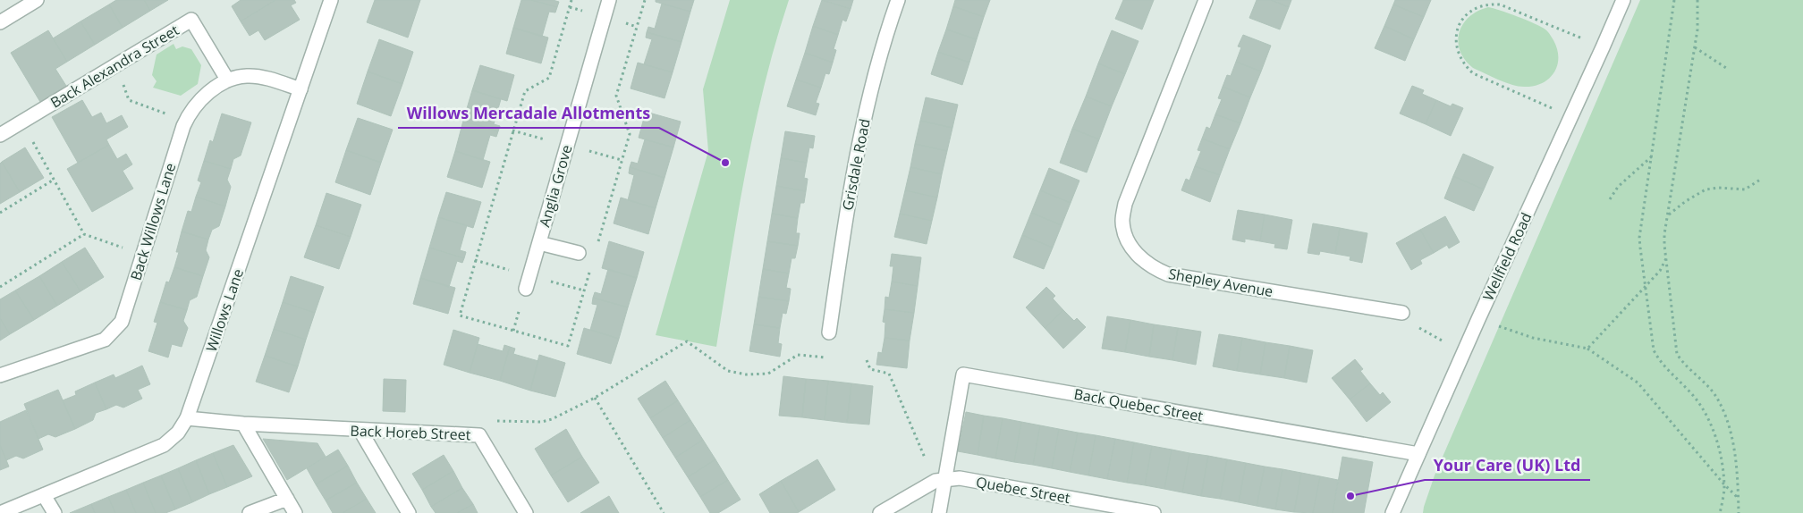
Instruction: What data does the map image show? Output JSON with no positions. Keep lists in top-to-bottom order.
{
  "streets": {
    "street": [
      "Back Alexandra Street",
      "Grisdale Road",
      "Anglia Grove",
      "Back Willows Lane",
      "Wellfield Road",
      "Shepley Avenue",
      "Willows Lane",
      "Back Quebec Street",
      "Back Horeb Street",
      "Quebec Street"
    ]
  },
  "crossings": [
    ["Back Alexandra Street", "Back Willows Lane"],
    ["Back Willows Lane", "Willows Lane"],
    ["Wellfield Road", "Back Quebec Street"],
    ["Willows Lane", "Back Horeb Street"],
    ["Back Quebec Street", "Quebec Street"]
  ],
  "places": ["Willows Mercadale Allotments", "Your Care (UK) Ltd"]
}
